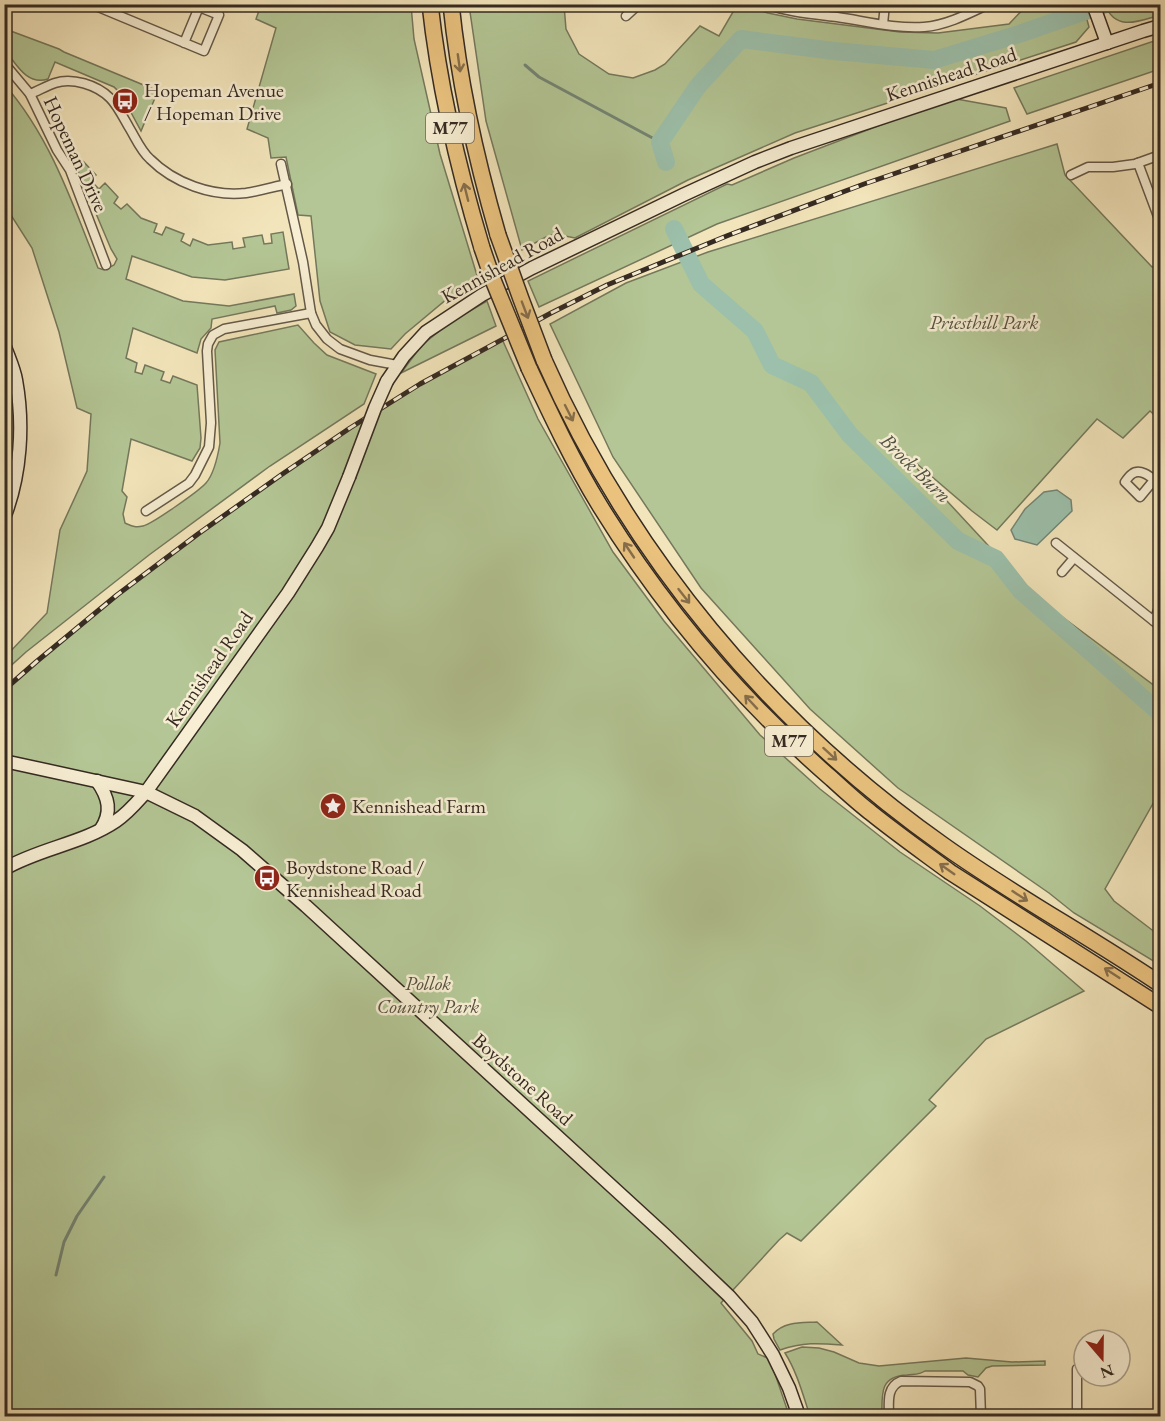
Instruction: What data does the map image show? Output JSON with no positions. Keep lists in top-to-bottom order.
{
  "streets": {
    "highway": ["M77"],
    "street": ["Kennishead Road", "Hopeman Drive", "Boydstone Road"]
  },
  "crossings": [
    ["Kennishead Road", "Boydstone Road"]
  ],
  "water": ["Brock Burn"],
  "parks": ["Priesthill Park", "Pollok Country Park"],
  "places": {
    "bus stop": ["Hopeman Avenue / Hopeman Drive", "Boydstone Road / Kennishead Road"],
    "place": ["Kennishead Farm"]
  },
  "north": "bottom"
}
